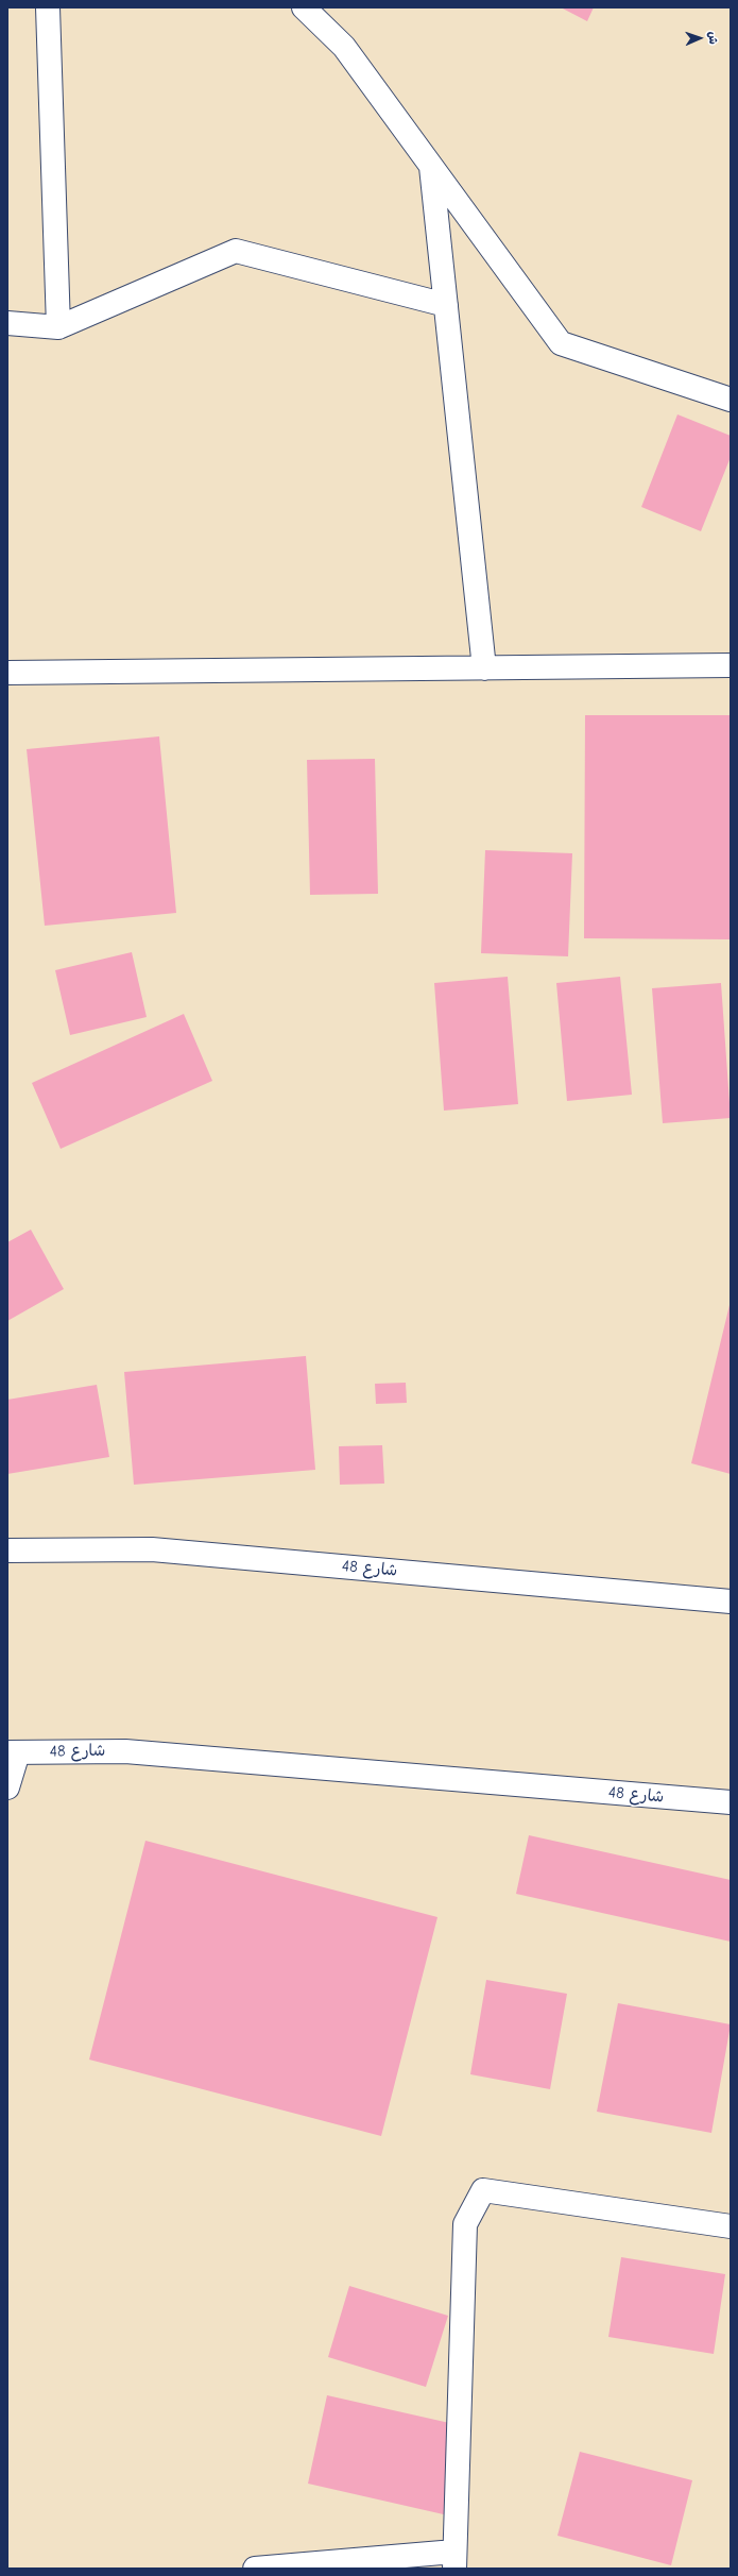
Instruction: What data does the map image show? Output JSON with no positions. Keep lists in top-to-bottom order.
{
  "streets": {
    "street": ["شارع 48"]
  },
  "north": "right"
}
